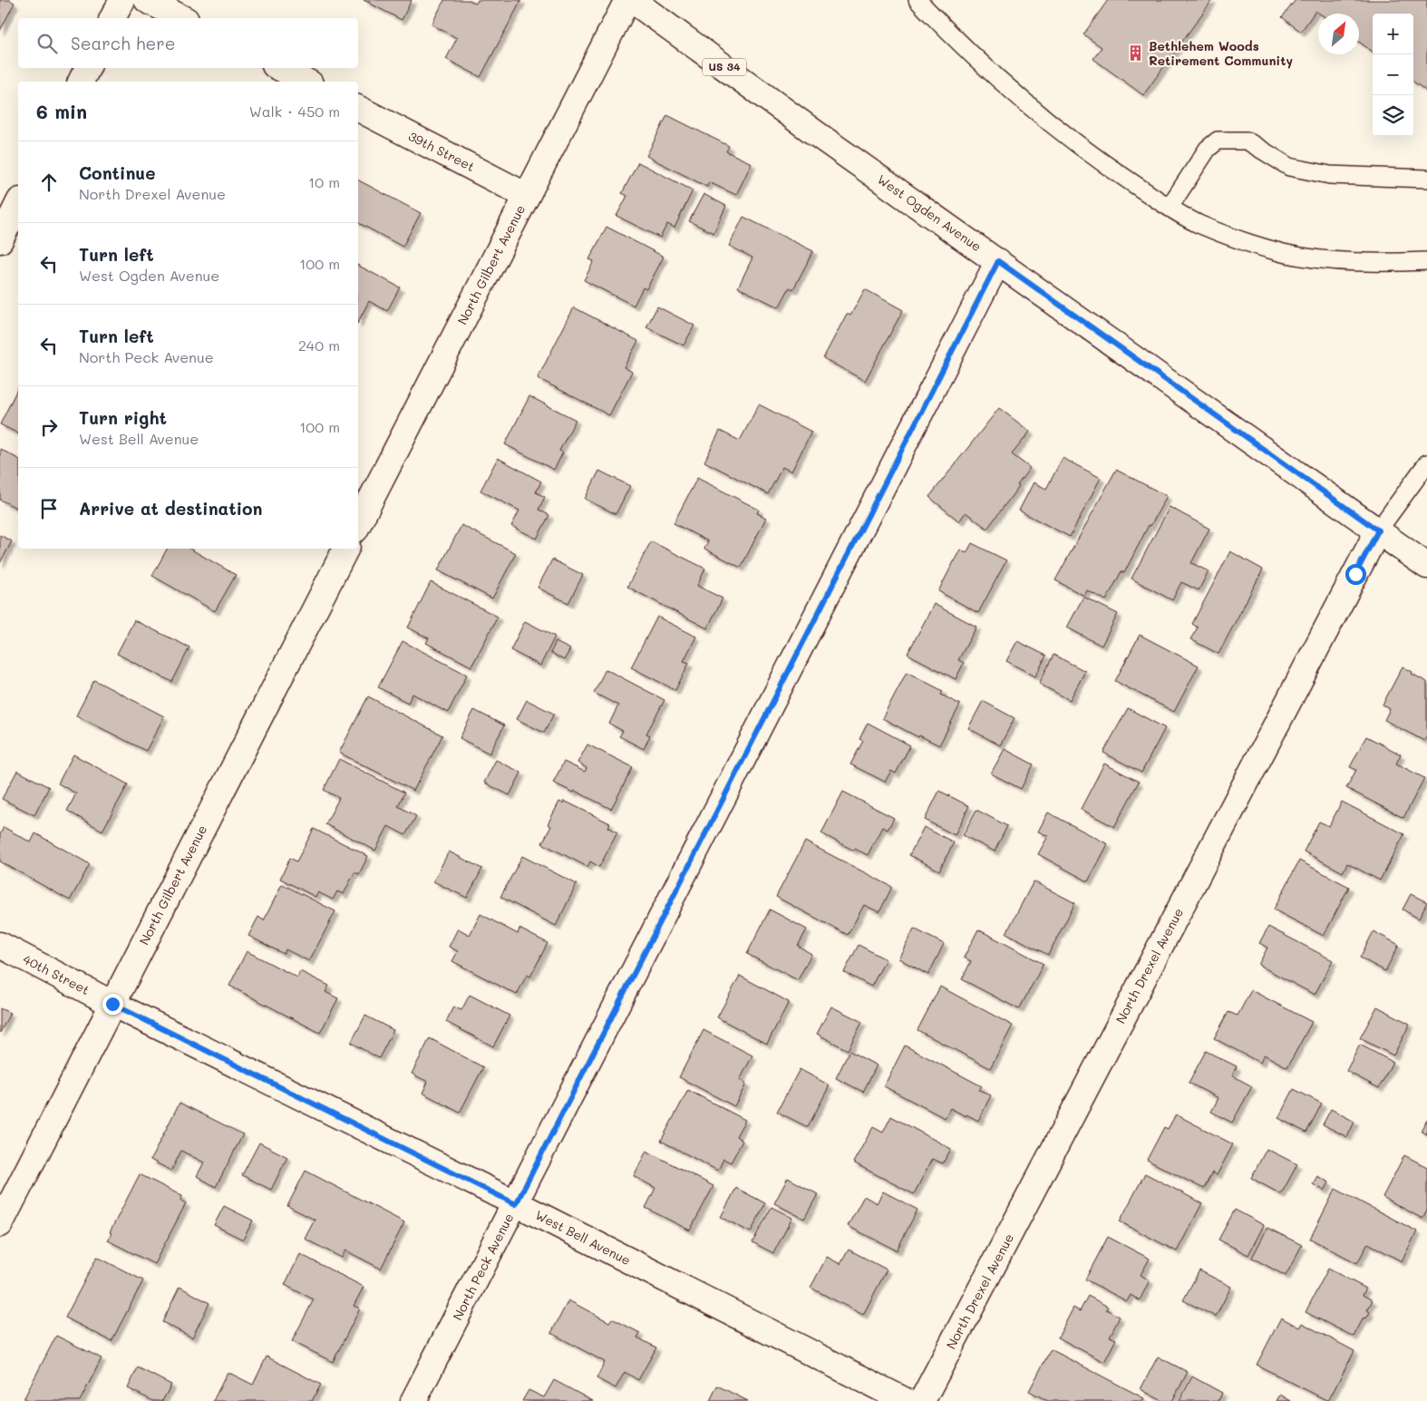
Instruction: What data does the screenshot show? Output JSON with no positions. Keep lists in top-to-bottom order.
{
  "streets": {
    "street": [
      "US 34",
      "39th Street",
      "West Ogden Avenue",
      "North Gilbert Avenue",
      "North Drexel Avenue",
      "40th Street",
      "West Bell Avenue",
      "North Peck Avenue"
    ]
  },
  "crossings": [
    ["39th Street", "North Gilbert Avenue"],
    ["West Ogden Avenue", "North Drexel Avenue"],
    ["West Ogden Avenue", "North Peck Avenue"],
    ["North Gilbert Avenue", "40th Street"],
    ["North Gilbert Avenue", "West Bell Avenue"],
    ["40th Street", "West Bell Avenue"],
    ["West Bell Avenue", "North Peck Avenue"]
  ],
  "places": {
    "building": ["Bethlehem Woods Retirement Community"]
  },
  "north": "top right",
  "page": {
    "map_buttons": ["+", "−"],
    "search": "Search here",
    "heading": ["6 min", "Walk · 450 m"],
    "list": [
      ["Continue", "North Drexel Avenue", "10 m"],
      ["Turn left", "West Ogden Avenue", "100 m"],
      ["Turn left", "North Peck Avenue", "240 m"],
      ["Turn right", "West Bell Avenue", "100 m"],
      "Arrive at destination"
    ]
  }
}
